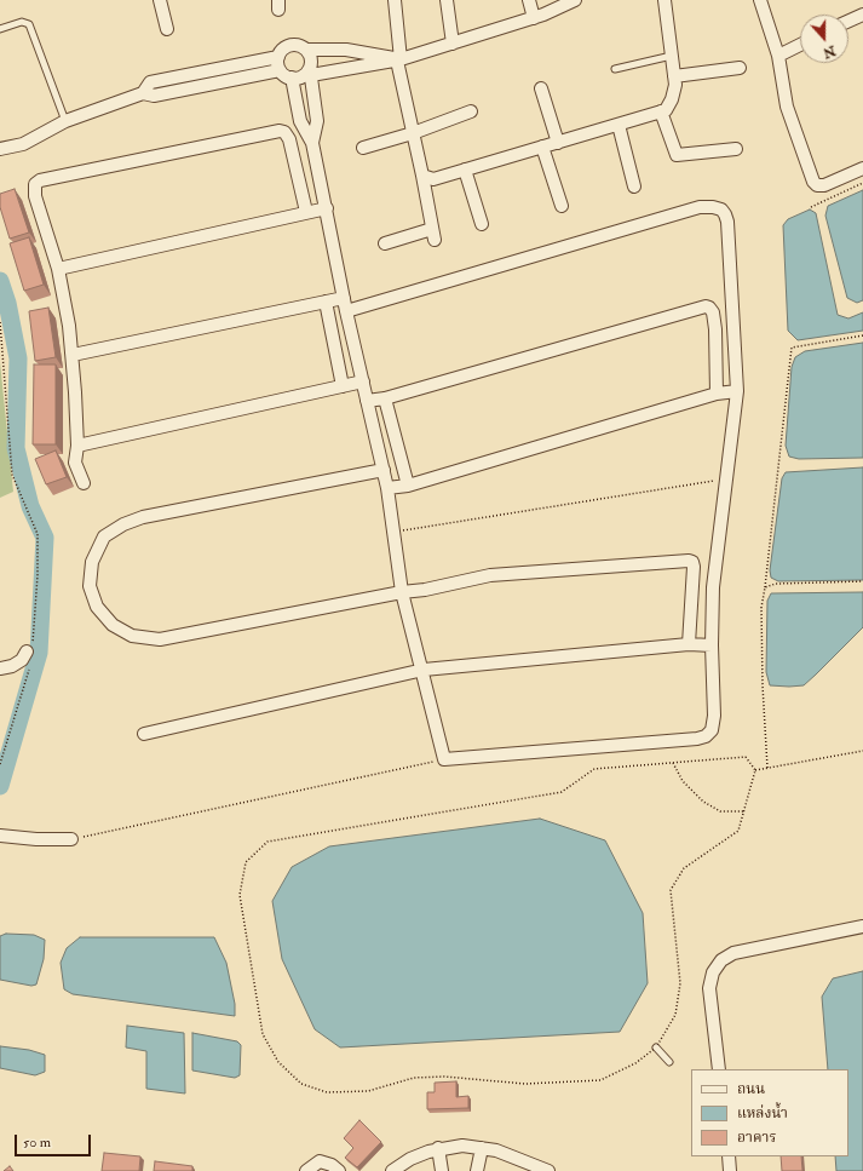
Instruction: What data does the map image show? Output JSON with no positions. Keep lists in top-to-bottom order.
{
  "legend": ["ถนน", "แหล่งน้ำ", "อาคาร"],
  "scale_bar": "50 m",
  "north": "bottom"
}
